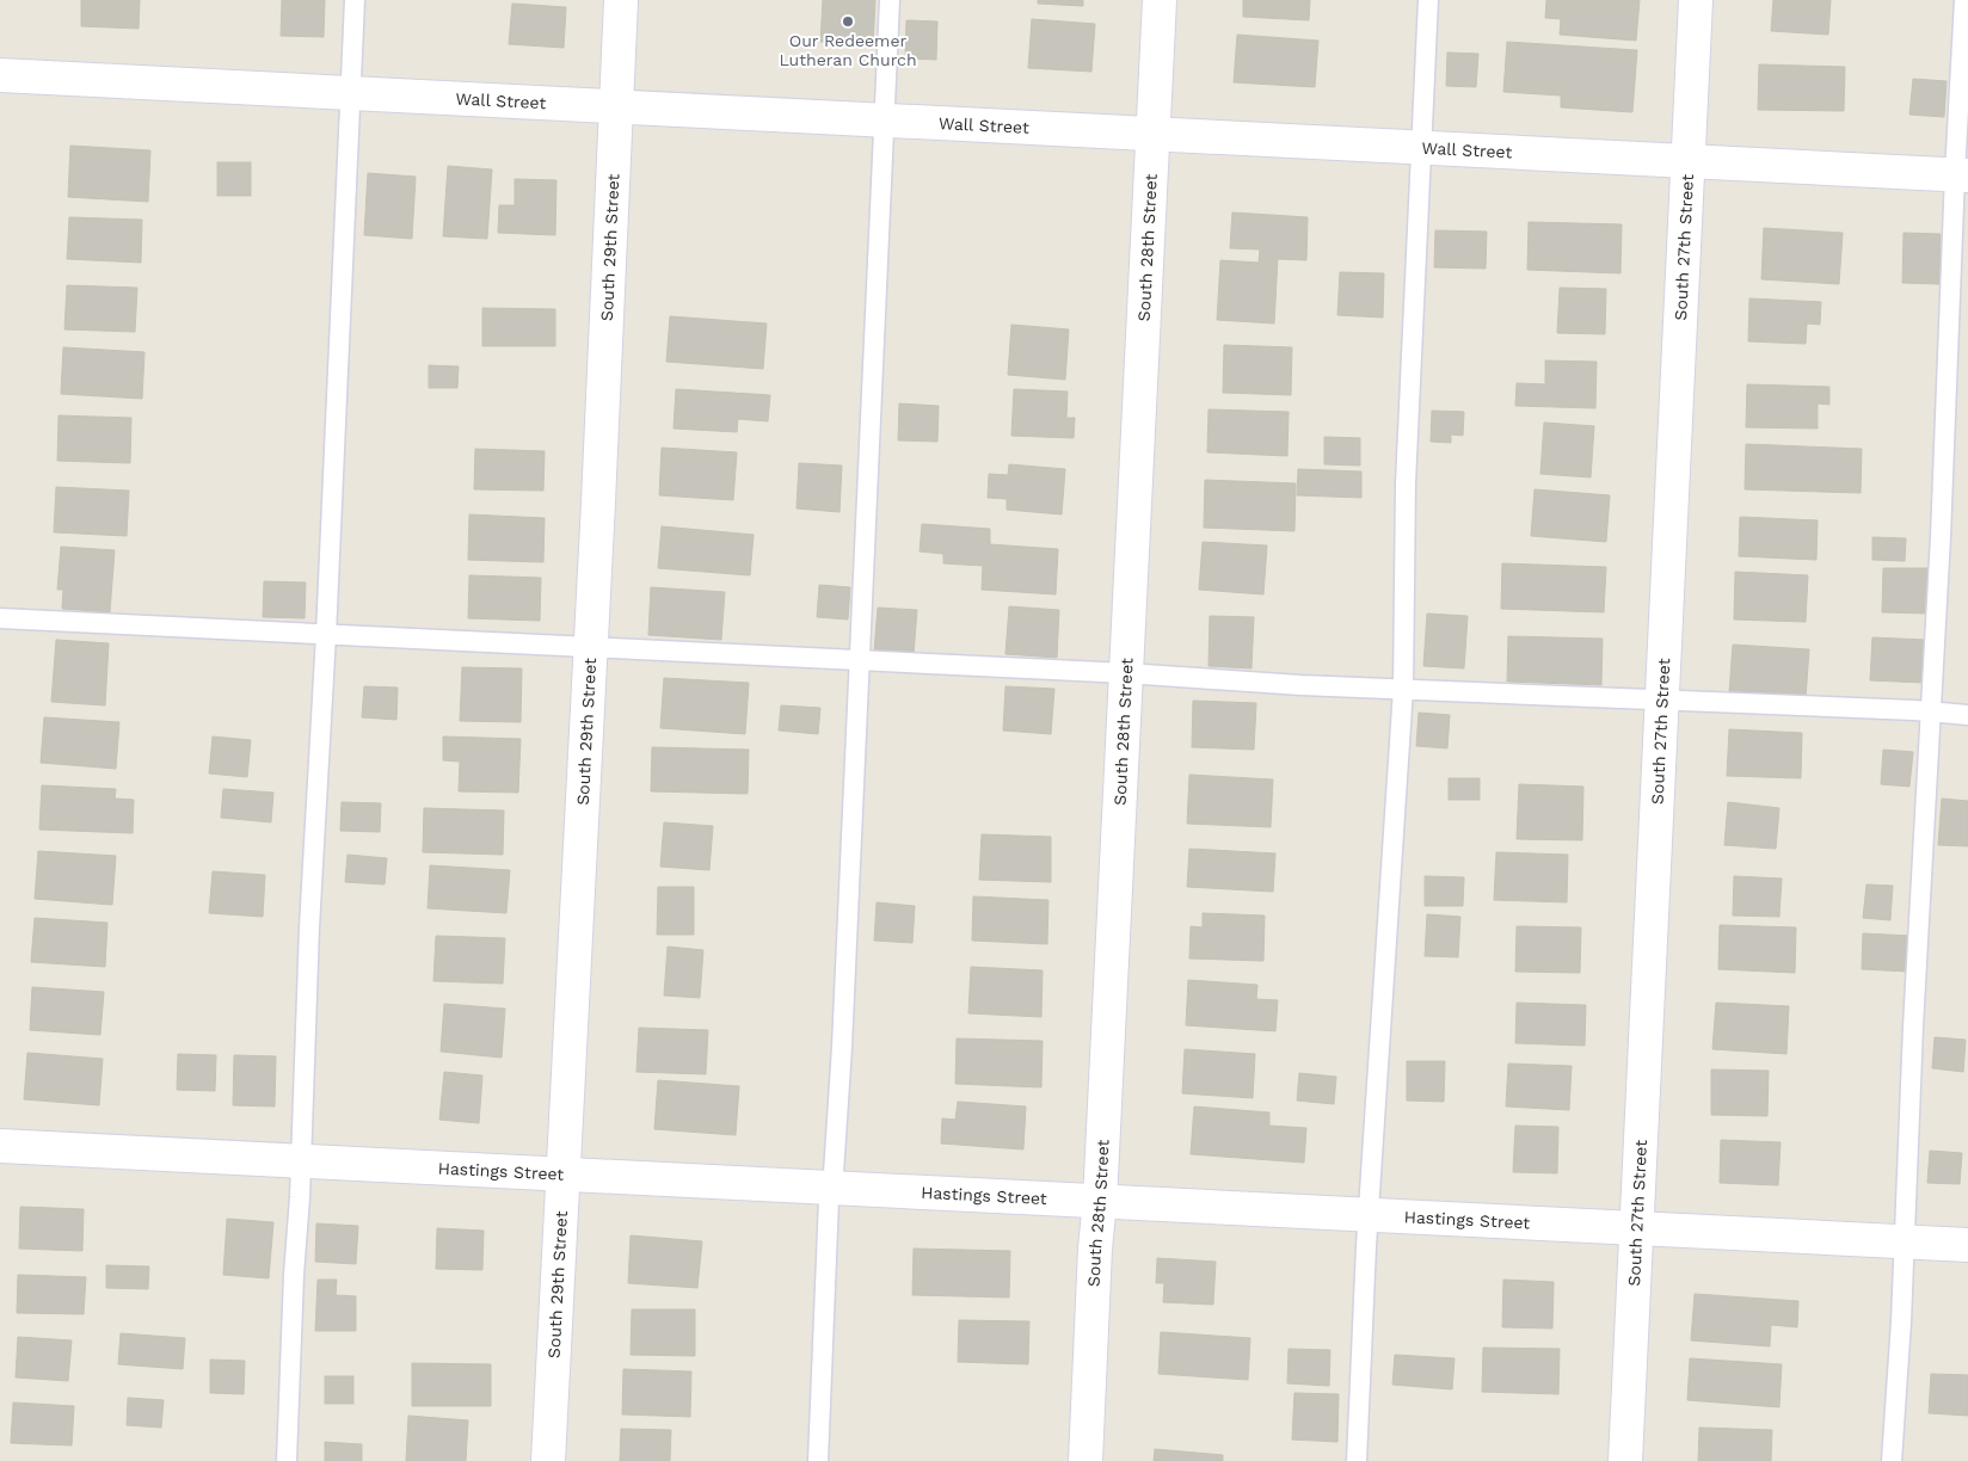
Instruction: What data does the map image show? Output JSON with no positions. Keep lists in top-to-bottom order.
{
  "streets": {
    "street": [
      "Wall Street",
      "South 27th Street",
      "South 29th Street",
      "South 28th Street",
      "Hastings Street"
    ]
  },
  "crossings": [
    ["Wall Street", "South 27th Street"],
    ["Wall Street", "South 29th Street"],
    ["Wall Street", "South 28th Street"],
    ["South 27th Street", "Hastings Street"],
    ["South 29th Street", "Hastings Street"],
    ["South 28th Street", "Hastings Street"]
  ],
  "places": ["Our Redeemer Lutheran Church"]
}
